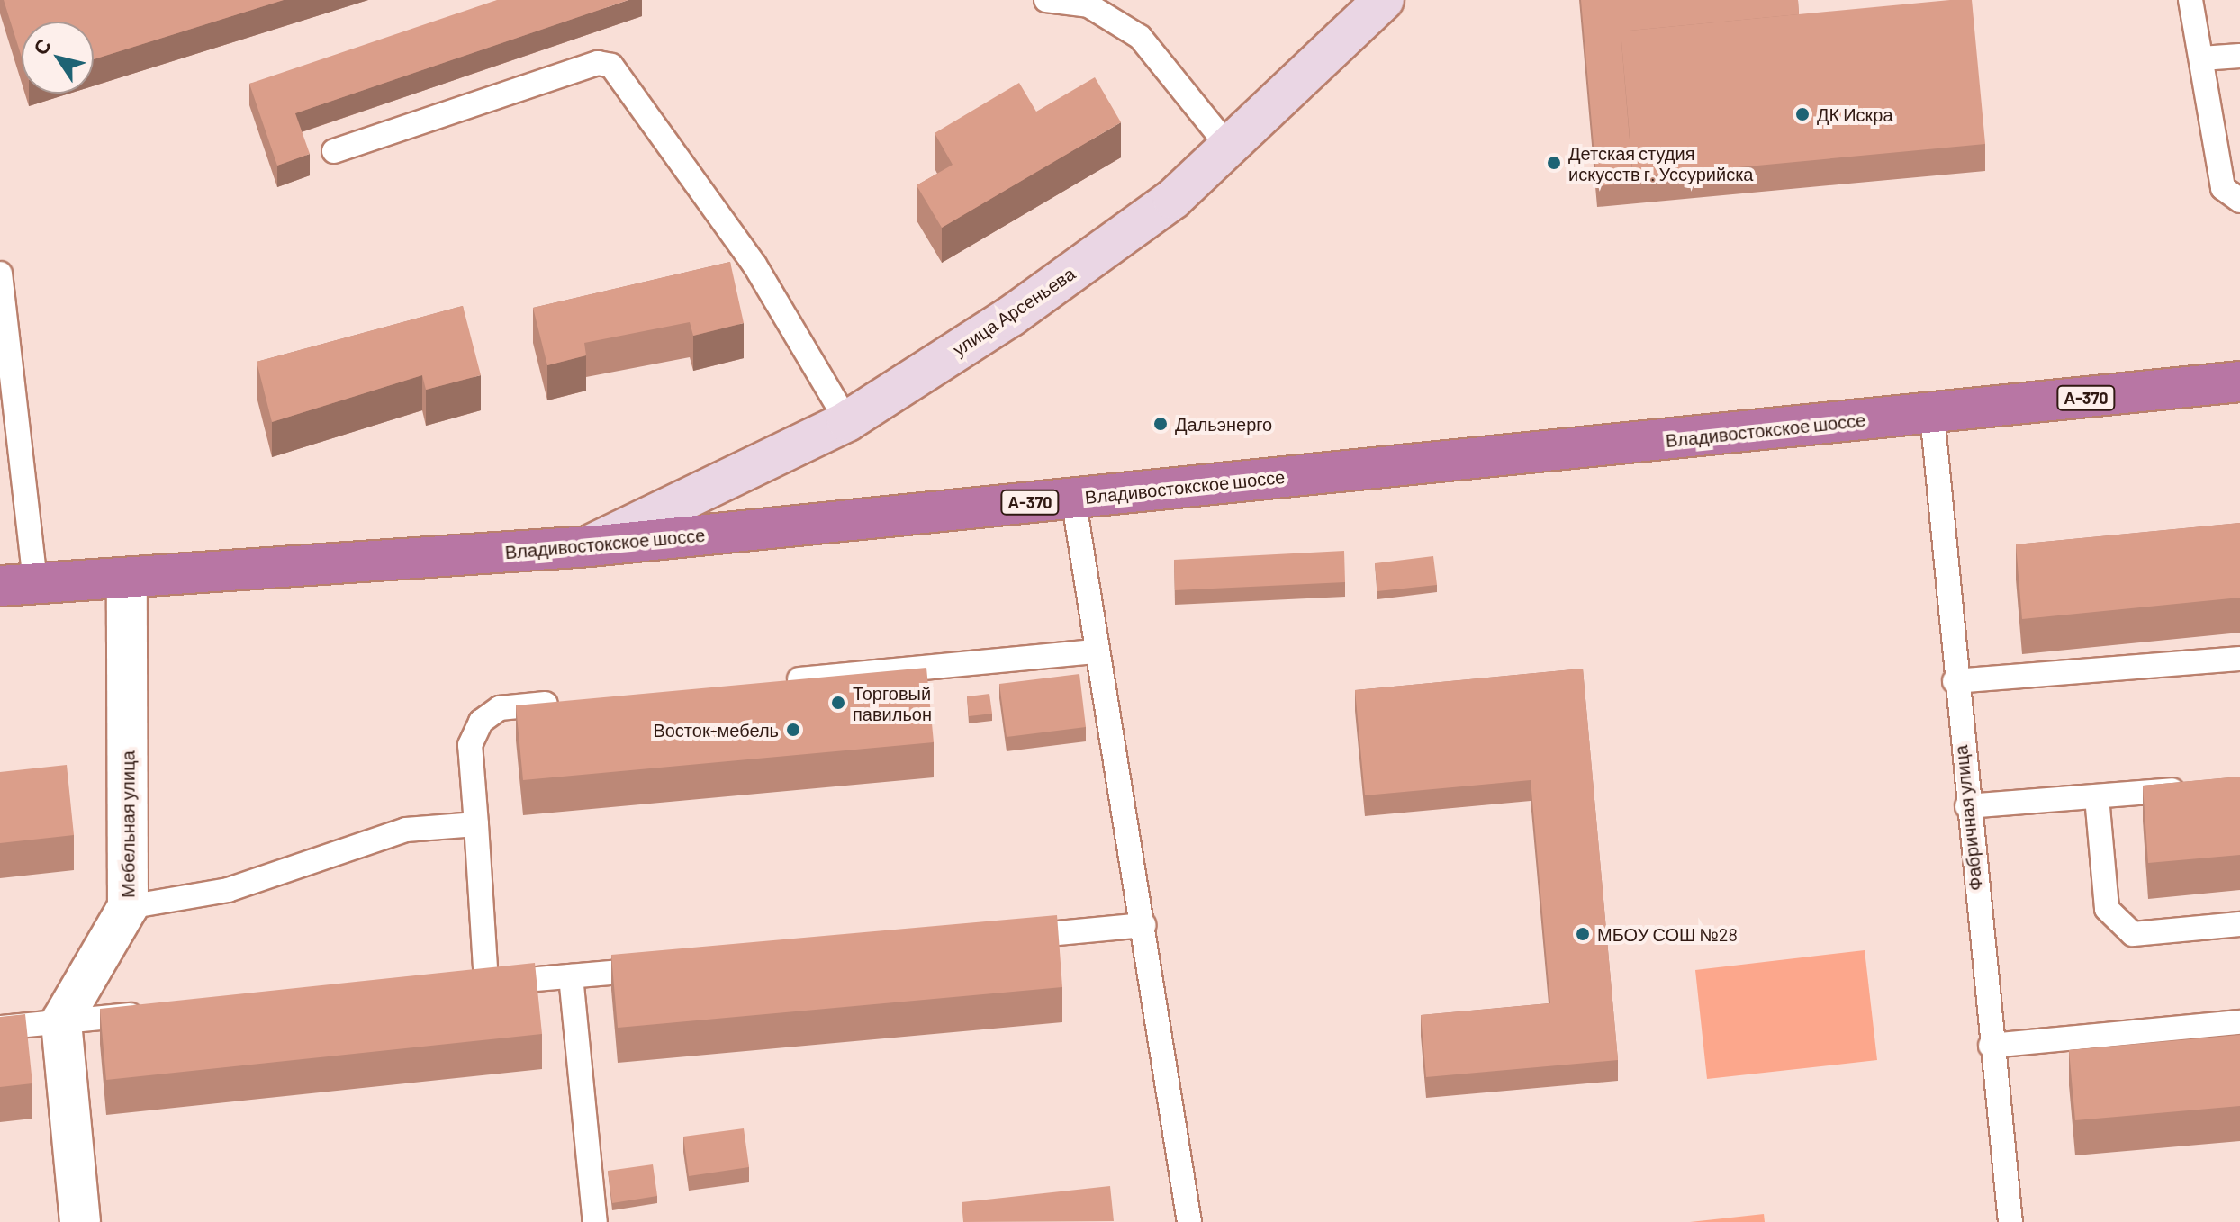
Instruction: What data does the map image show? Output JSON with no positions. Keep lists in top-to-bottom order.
{
  "streets": {
    "highway": ["А-370", "Владивостокское шоссе"],
    "street": ["улица Арсеньева", "Мебельная улица"],
    "lane": ["Фабричная улица"]
  },
  "crossings": [
    ["улица Арсеньева", "Владивостокское шоссе"],
    ["Владивостокское шоссе", "Фабричная улица"],
    ["Владивостокское шоссе", "Мебельная улица"]
  ],
  "places": [
    "ДК Искра",
    "Детская студия искусств г. Уссурийска",
    "Дальэнерго",
    "Торговый павильон",
    "Восток-мебель",
    "МБОУ СОШ №28"
  ],
  "north": "top left"
}
